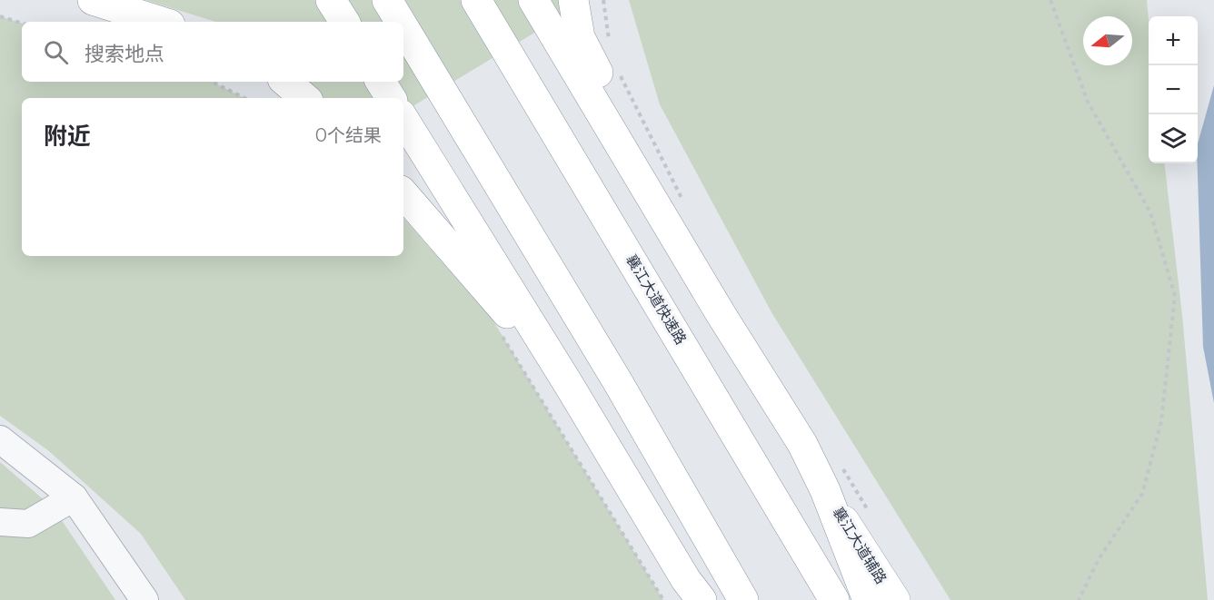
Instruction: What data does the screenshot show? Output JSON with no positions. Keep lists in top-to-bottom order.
{
  "streets": {
    "main road": ["襄江大道快速路", "襄江大道辅路"]
  },
  "north": "left",
  "page": {
    "map_buttons": ["+", "−"],
    "search": "搜索地点",
    "heading": ["附近", "0个结果"]
  }
}
